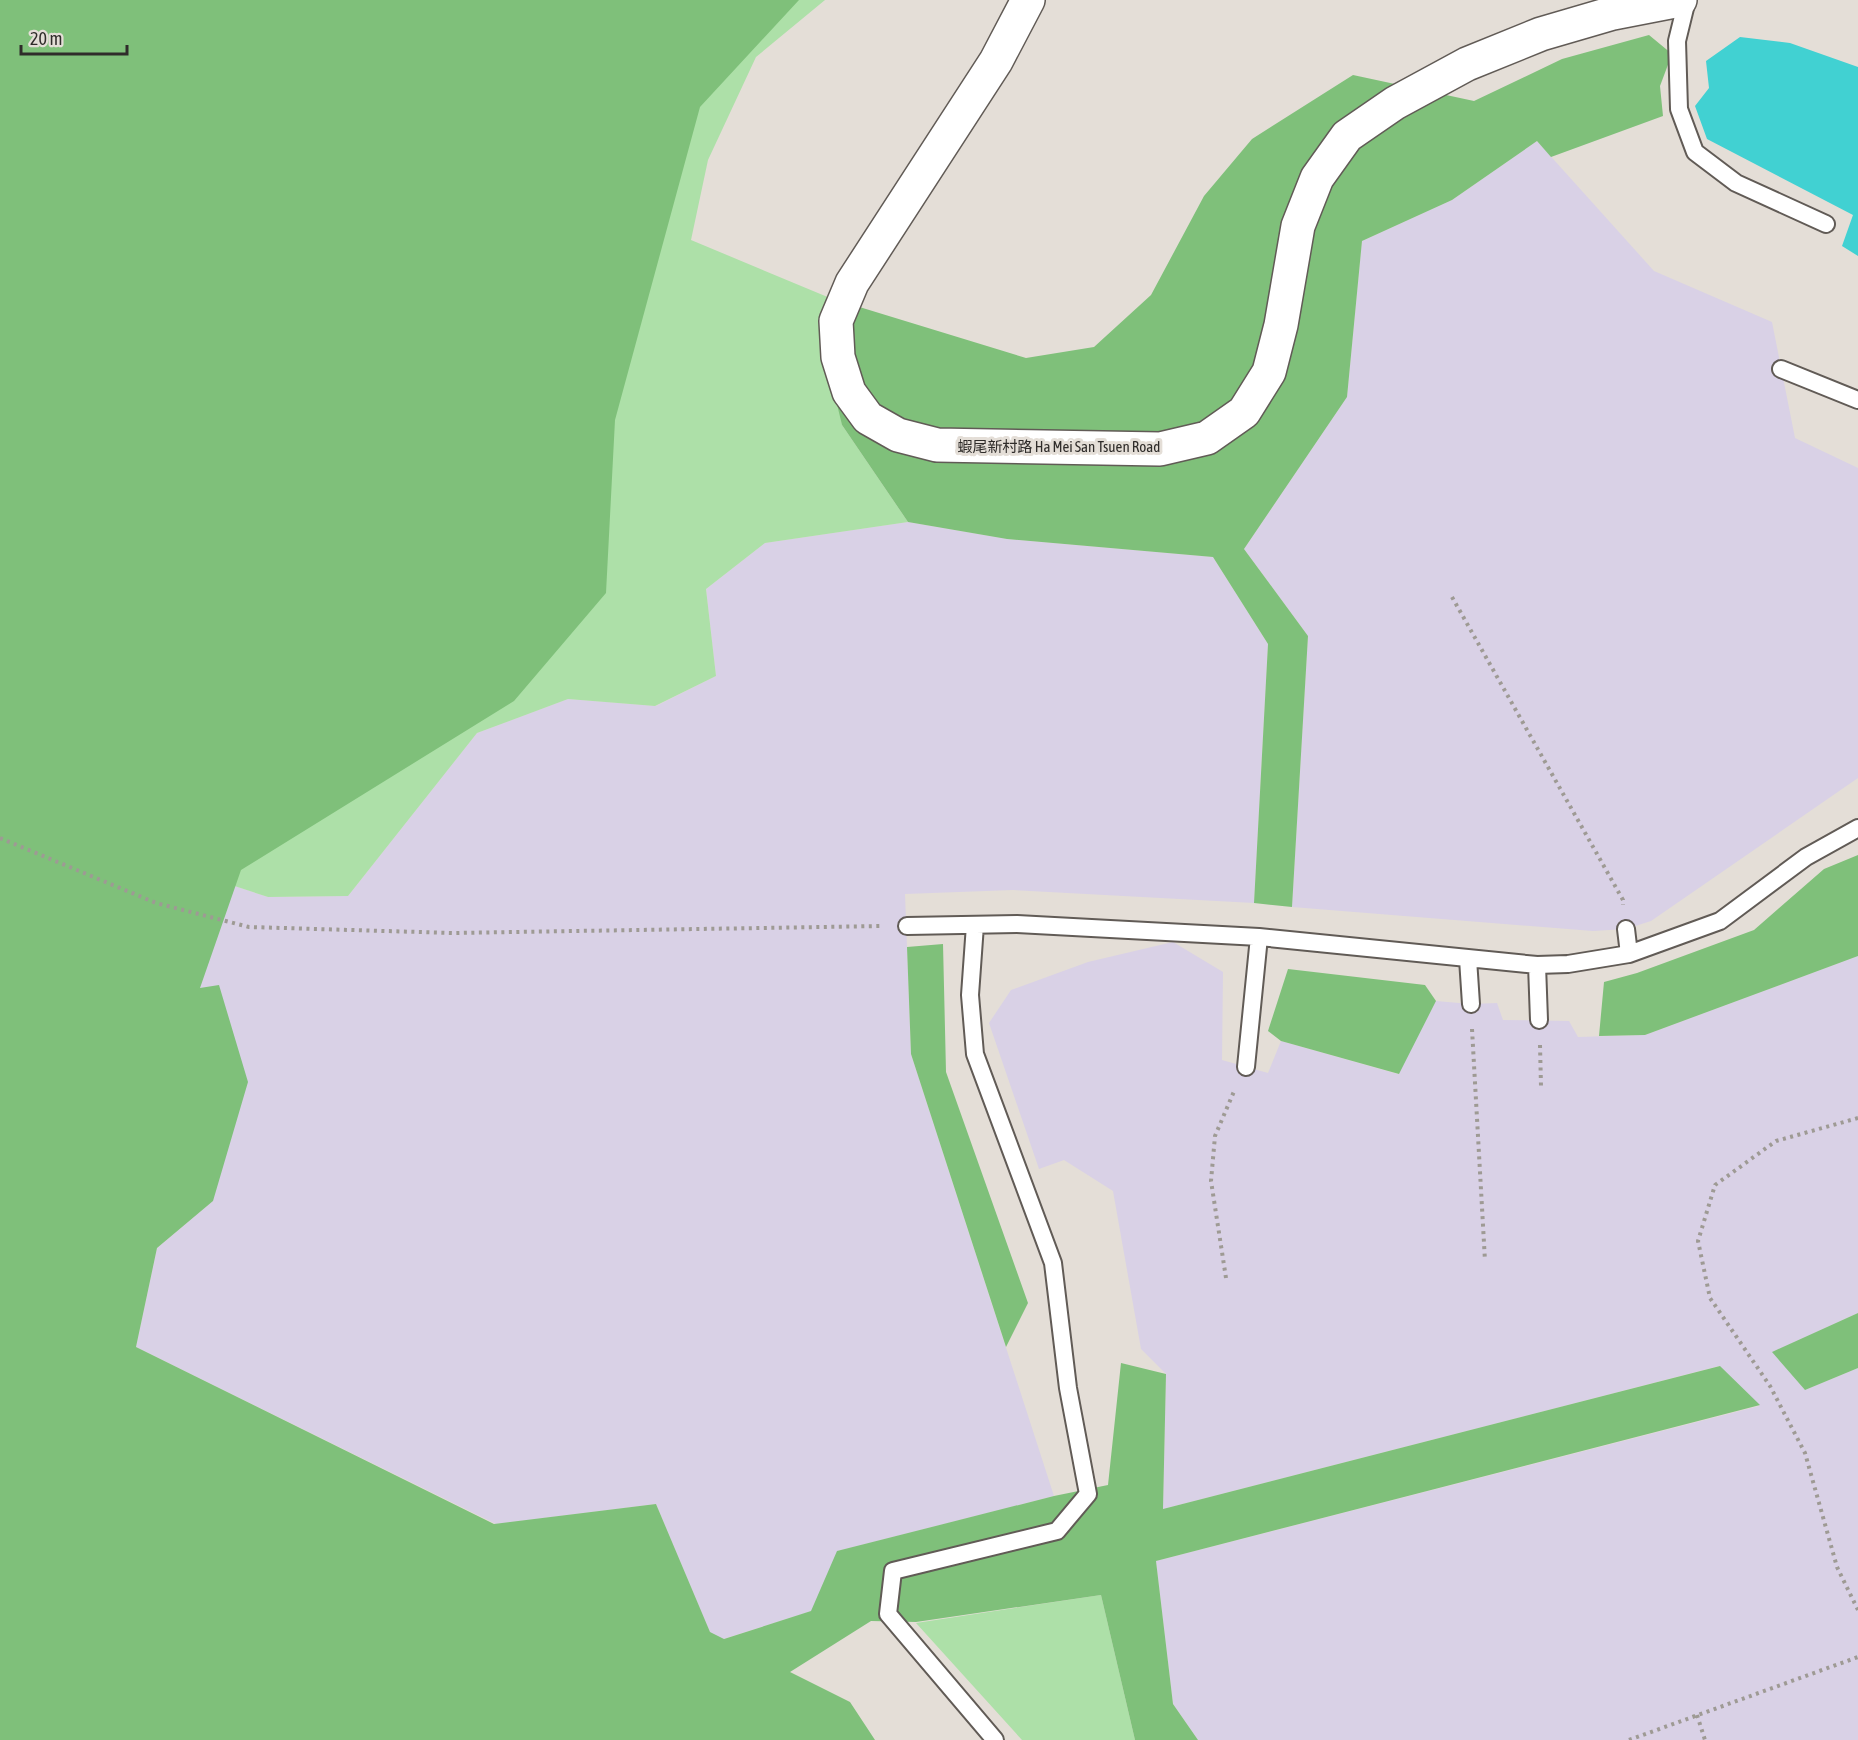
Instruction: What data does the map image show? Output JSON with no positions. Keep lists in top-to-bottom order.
{
  "streets": {
    "street": ["蝦尾新村路 Ha Mei San Tsuen Road"]
  },
  "scale_bar": "20 m"
}
